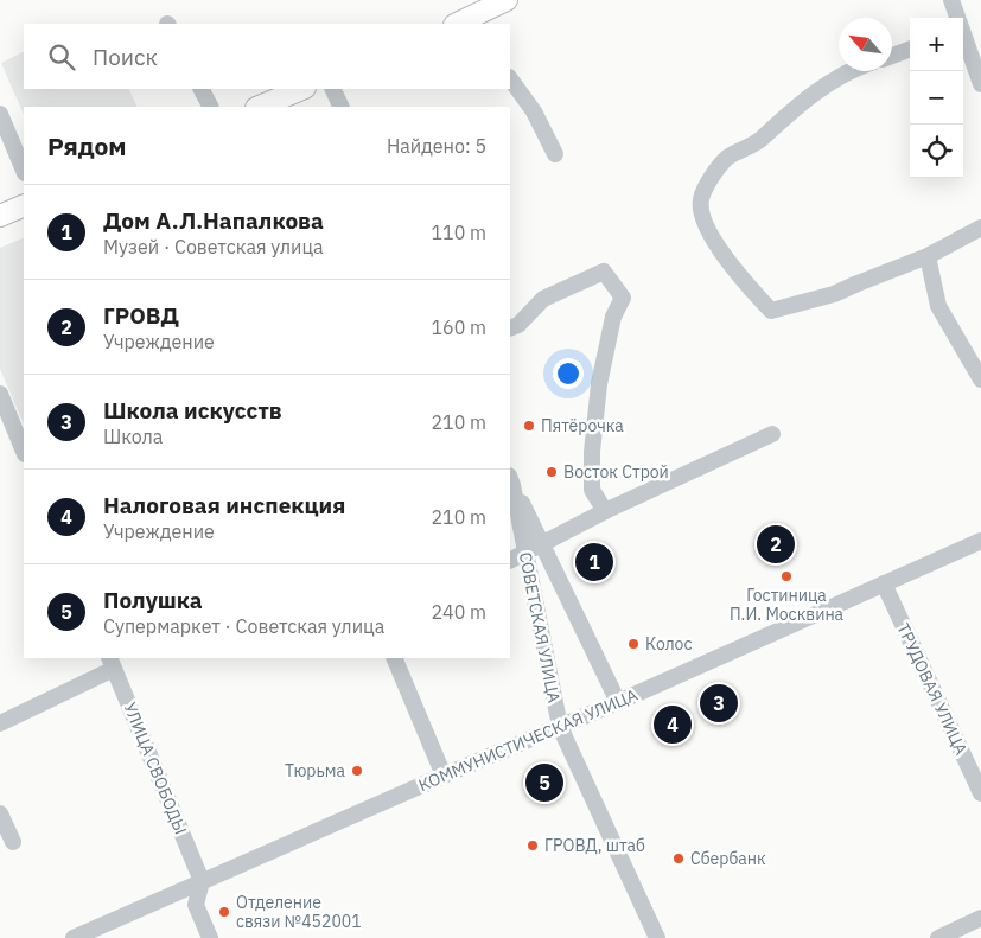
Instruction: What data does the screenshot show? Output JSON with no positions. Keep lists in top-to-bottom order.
{
  "streets": {
    "street": [
      "СОВЕТСКАЯ УЛИЦА",
      "ТРУДОВАЯ УЛИЦА",
      "КОММУНИСТИЧЕСКАЯ УЛИЦА",
      "УЛИЦА СВОБОДЫ"
    ]
  },
  "crossings": [
    ["СОВЕТСКАЯ УЛИЦА", "КОММУНИСТИЧЕСКАЯ УЛИЦА"],
    ["ТРУДОВАЯ УЛИЦА", "КОММУНИСТИЧЕСКАЯ УЛИЦА"],
    ["КОММУНИСТИЧЕСКАЯ УЛИЦА", "УЛИЦА СВОБОДЫ"]
  ],
  "places": [
    "Пятёрочка",
    "Восток Строй",
    "Гостиница П.И. Москвина",
    "Колос",
    "Тюрьма",
    "ГРОВД, штаб",
    "Сбербанк",
    "Отделение связи №452001"
  ],
  "north": "top left",
  "page": {
    "map_buttons": ["+", "−"],
    "search": "Поиск",
    "heading": ["Рядом", "Найдено: 5"],
    "list": [
      {
        "mark": "1",
        "name": "Дом А.Л.Напалкова",
        "note": "Музей · Советская улица",
        "value": "110 m"
      },
      {
        "mark": "2",
        "name": "ГРОВД",
        "note": "Учреждение",
        "value": "160 m"
      },
      {
        "mark": "3",
        "name": "Школа искусств",
        "note": "Школа",
        "value": "210 m"
      },
      {
        "mark": "4",
        "name": "Налоговая инспекция",
        "note": "Учреждение",
        "value": "210 m"
      },
      {
        "mark": "5",
        "name": "Полушка",
        "note": "Супермаркет · Советская улица",
        "value": "240 m"
      }
    ],
    "pins": [
      "2",
      "1",
      "3",
      "4",
      "5"
    ]
  }
}
